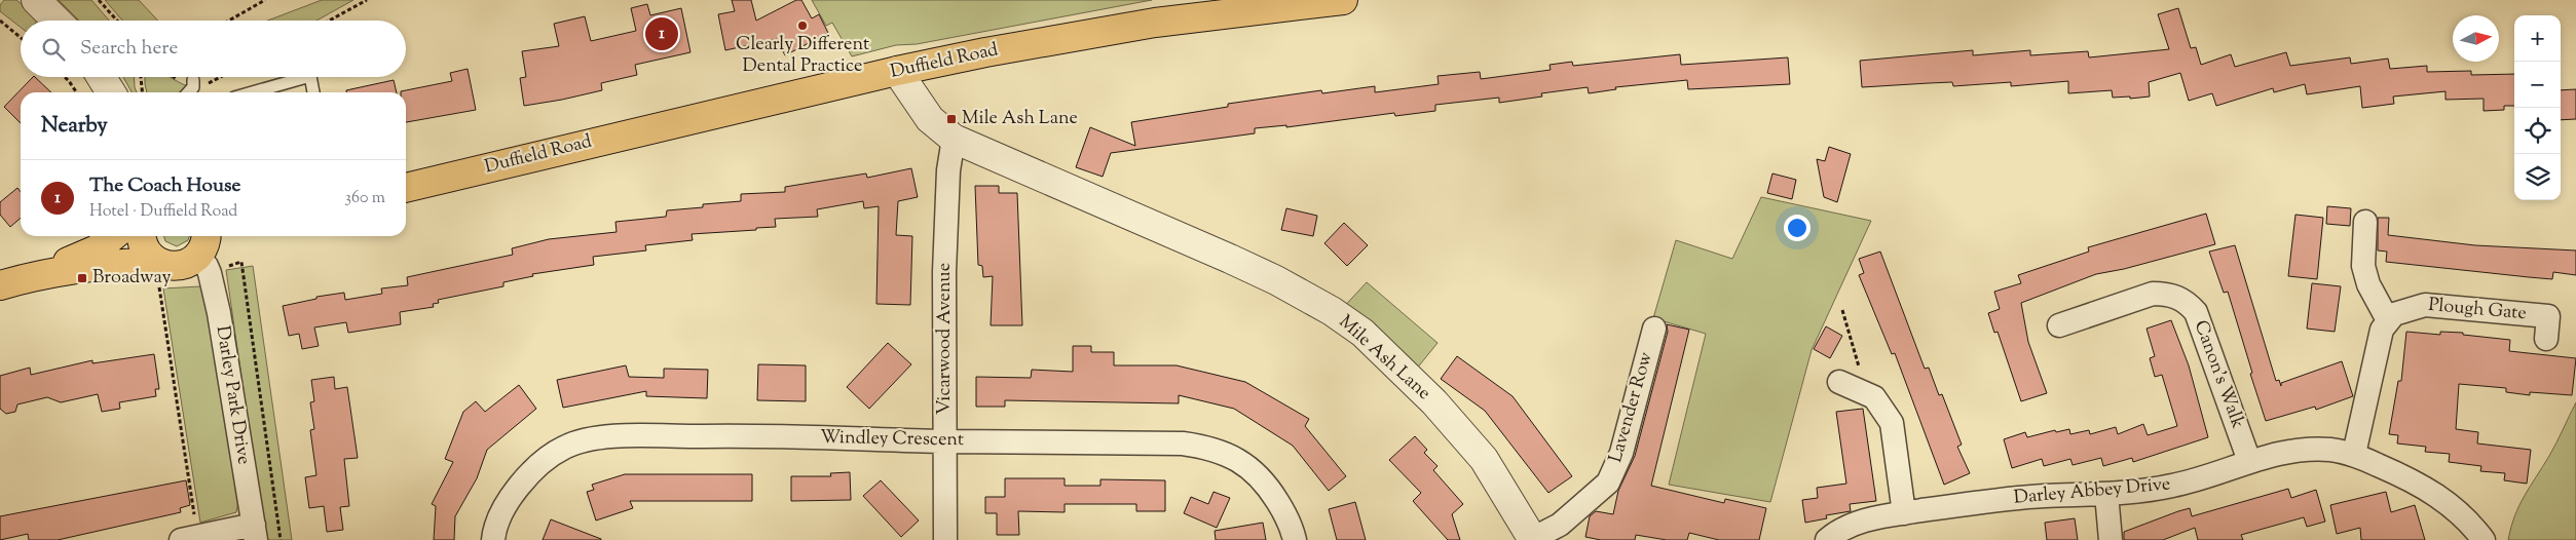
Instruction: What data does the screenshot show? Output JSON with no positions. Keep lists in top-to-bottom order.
{
  "streets": {
    "main road": ["Duffield Road"],
    "street": [
      "Plough Gate",
      "Vicarwood Avenue",
      "Mile Ash Lane",
      "Canon's Walk",
      "Darley Park Drive",
      "Lavender Row",
      "Windley Crescent",
      "Darley Abbey Drive"
    ]
  },
  "crossings": [
    ["Duffield Road", "Mile Ash Lane"],
    ["Vicarwood Avenue", "Mile Ash Lane"],
    ["Vicarwood Avenue", "Windley Crescent"],
    ["Mile Ash Lane", "Lavender Row"],
    ["Canon's Walk", "Darley Abbey Drive"]
  ],
  "places": {
    "other": ["Clearly Different Dental Practice"],
    "transit": ["Mile Ash Lane", "Broadway"]
  },
  "north": "right",
  "page": {
    "map_buttons": ["+", "−"],
    "pins": "1",
    "search": "Search here",
    "heading": "Nearby",
    "list": [
      {
        "mark": "1",
        "name": "The Coach House",
        "note": "Hotel · Duffield Road",
        "value": "360 m"
      }
    ]
  }
}
